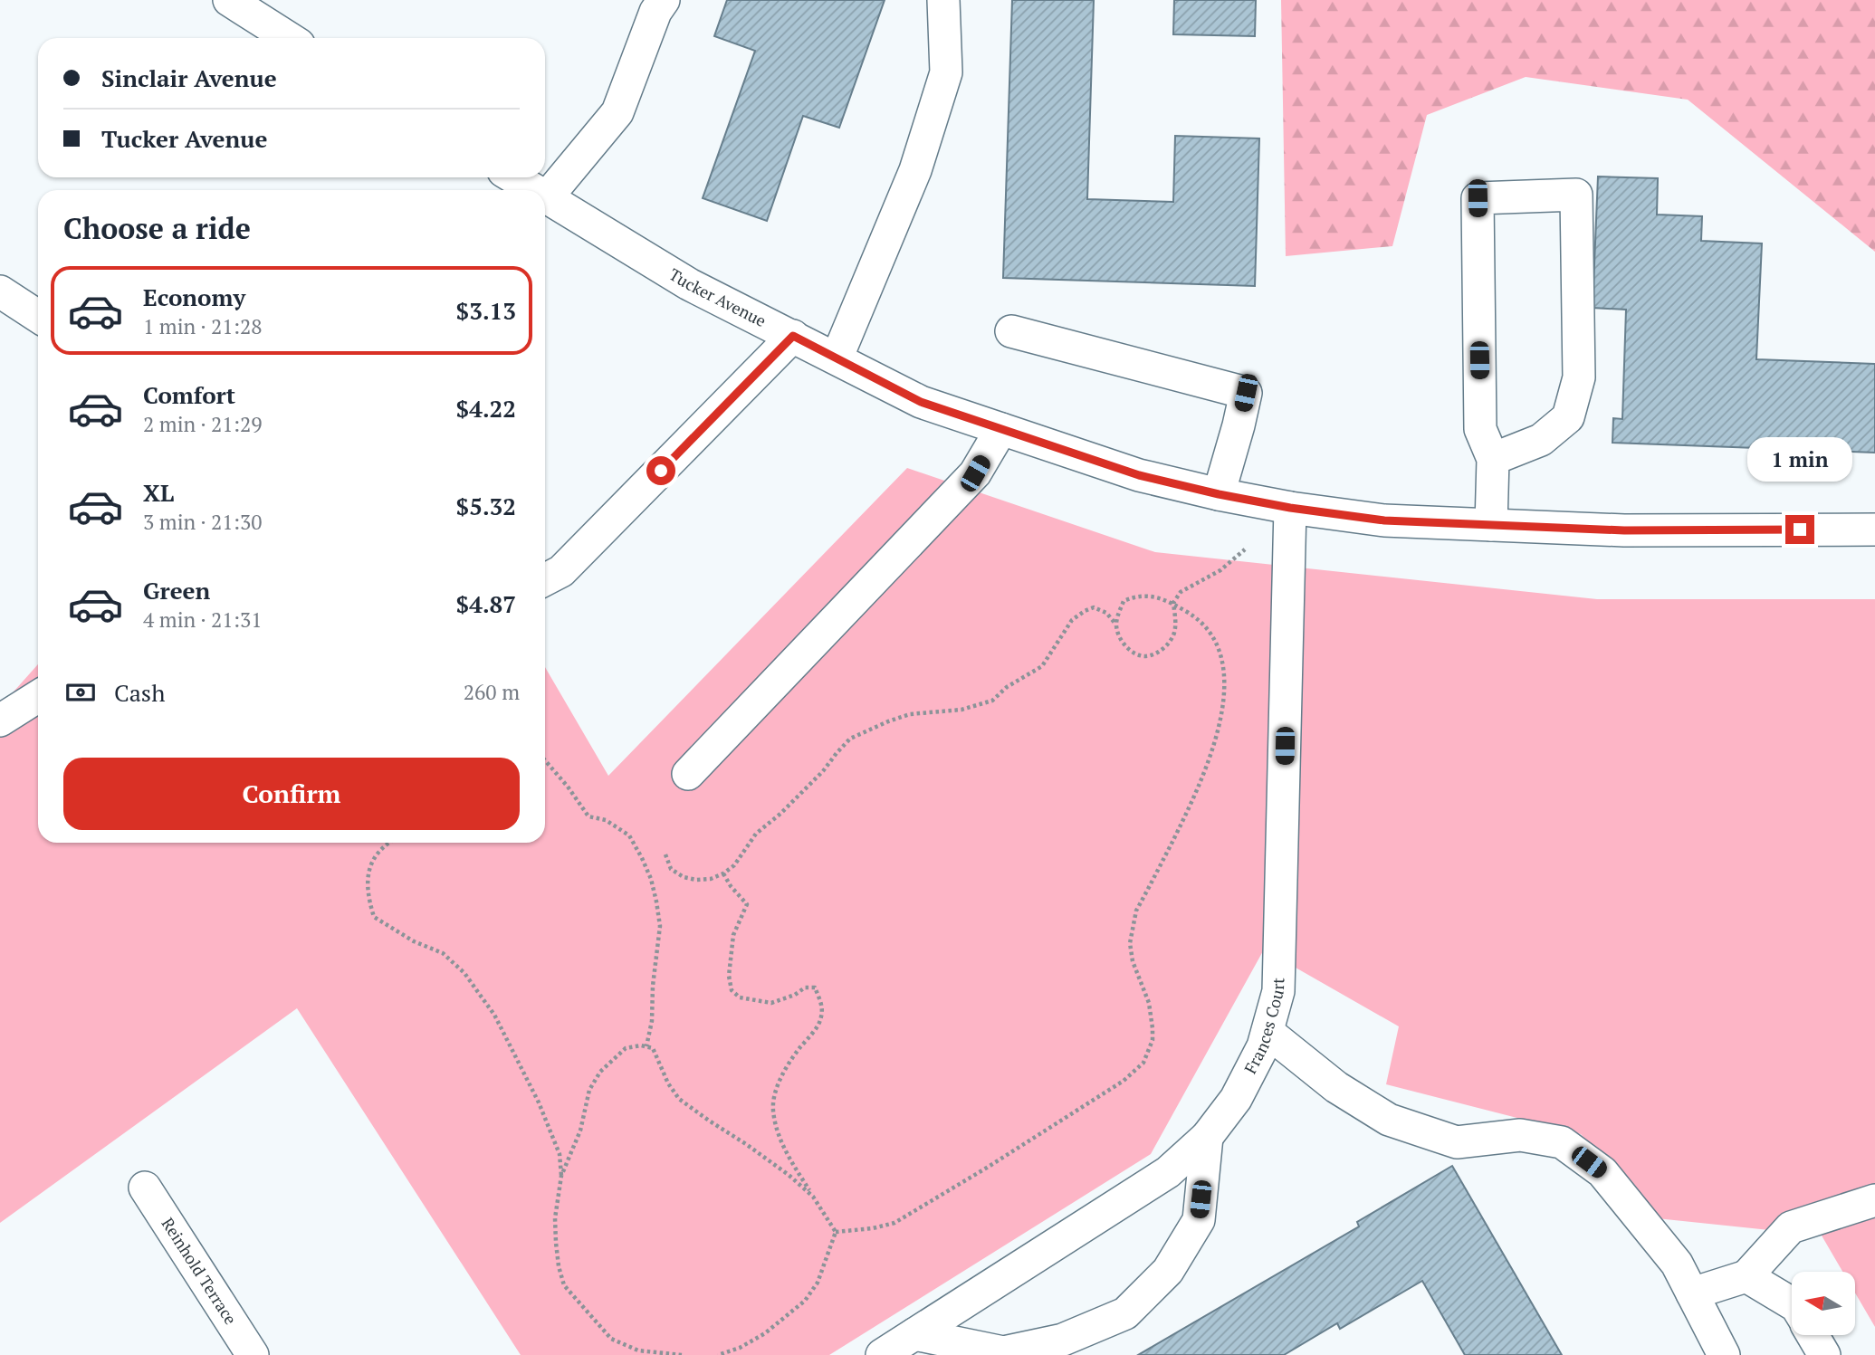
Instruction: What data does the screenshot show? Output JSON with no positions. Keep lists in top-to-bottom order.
{
  "streets": {
    "street": ["Tucker Avenue", "Frances Court", "Reinhold Terrace"]
  },
  "crossings": [
    ["Tucker Avenue", "Frances Court"]
  ],
  "north": "left",
  "page": {
    "banner": ["Sinclair Avenue", "Tucker Avenue"],
    "heading": "Choose a ride",
    "list": [
      {
        "name": "Economy",
        "note": "1 min · 21:28",
        "value": "$3.13"
      },
      {
        "name": "Comfort",
        "note": "2 min · 21:29",
        "value": "$4.22"
      },
      {
        "name": "XL",
        "note": "3 min · 21:30",
        "value": "$5.32"
      },
      {
        "name": "Green",
        "note": "4 min · 21:31",
        "value": "$4.87"
      }
    ],
    "bubble": "1 min",
    "pay": ["Cash", "260 m"],
    "buttons": "Confirm"
  }
}
